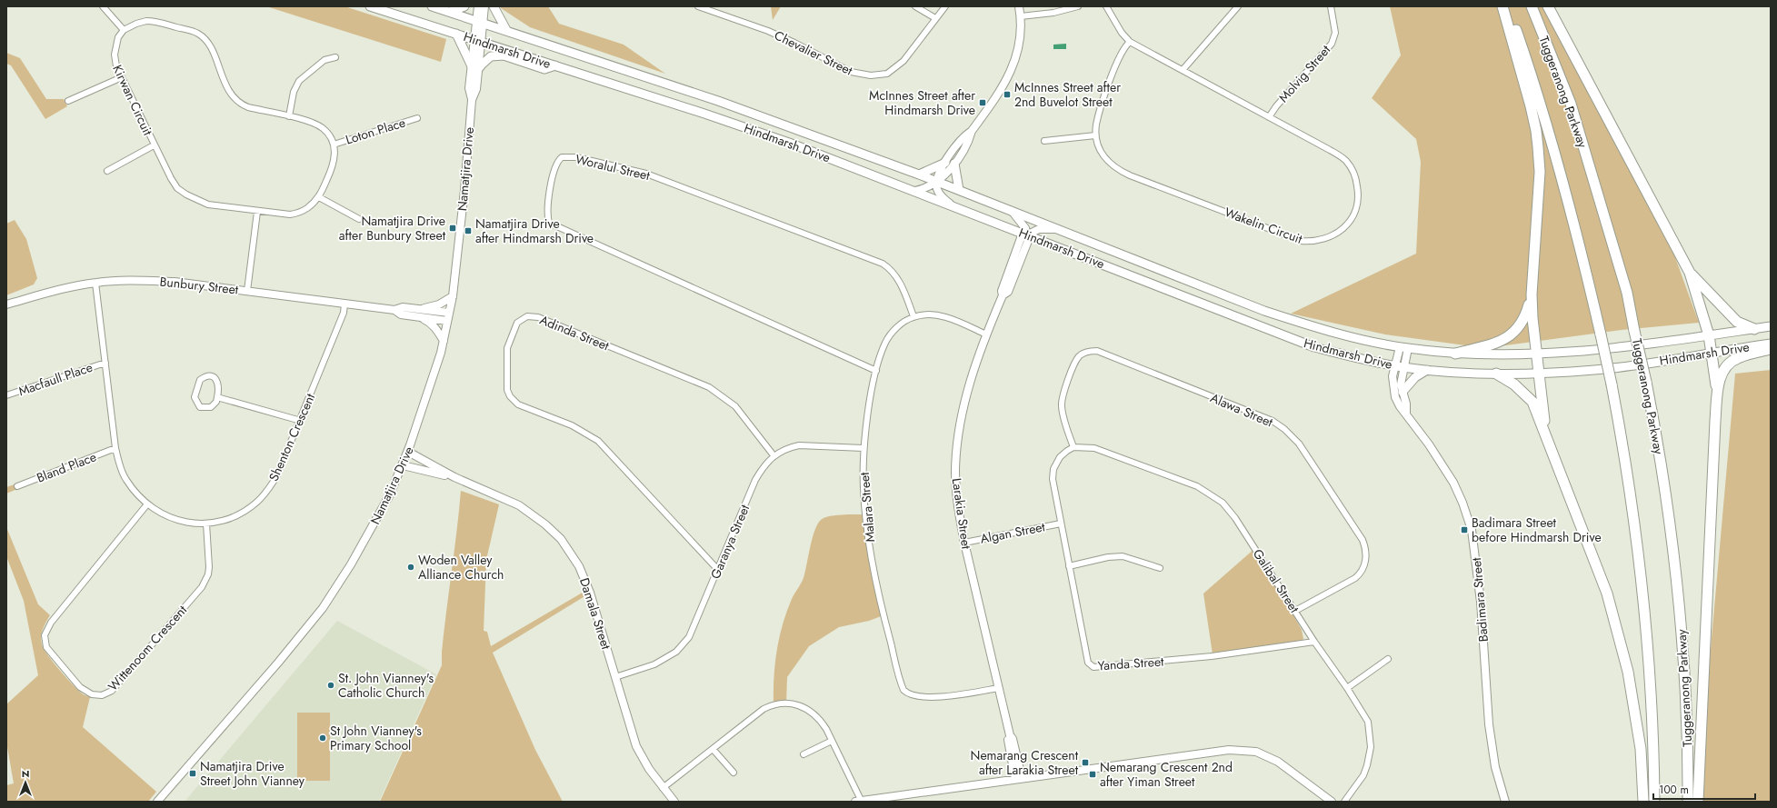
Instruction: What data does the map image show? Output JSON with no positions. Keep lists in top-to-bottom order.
{
  "streets": {
    "highway": ["Tuggeranong Parkway"],
    "main road": ["Hindmarsh Drive"],
    "street": [
      "Chevalier Street",
      "Molvig Street",
      "Kirwan Circuit",
      "Loton Place",
      "Woralul Street",
      "Namatjira Drive",
      "Wakelin Circuit",
      "Bunbury Street",
      "Adinda Street",
      "Macfaull Place",
      "Alawa Street",
      "Shenton Crescent",
      "Bland Place",
      "Malara Street",
      "Larakia Street",
      "Algan Street",
      "Garanya Street",
      "Galibal Street",
      "Badimara Street",
      "Damala Street",
      "Wittenoom Crescent",
      "Yanda Street"
    ]
  },
  "crossings": [
    ["Hindmarsh Drive", "Namatjira Drive"],
    ["Hindmarsh Drive", "Larakia Street"],
    ["Hindmarsh Drive", "Badimara Street"],
    ["Molvig Street", "Wakelin Circuit"],
    ["Kirwan Circuit", "Loton Place"],
    ["Woralul Street", "Malara Street"],
    ["Namatjira Drive", "Bunbury Street"],
    ["Namatjira Drive", "Damala Street"],
    ["Bunbury Street", "Shenton Crescent"],
    ["Adinda Street", "Garanya Street"],
    ["Macfaull Place", "Shenton Crescent"],
    ["Alawa Street", "Galibal Street"],
    ["Alawa Street", "Yanda Street"],
    ["Shenton Crescent", "Bland Place"],
    ["Shenton Crescent", "Wittenoom Crescent"],
    ["Malara Street", "Larakia Street"],
    ["Malara Street", "Garanya Street"],
    ["Larakia Street", "Algan Street"],
    ["Algan Street", "Yanda Street"],
    ["Garanya Street", "Damala Street"],
    ["Galibal Street", "Yanda Street"]
  ],
  "places": {
    "transit": [
      "McInnes Street after 2nd Buvelot Street",
      "McInnes Street after Hindmarsh Drive",
      "Namatjira Drive after Bunbury Street",
      "Namatjira Drive after Hindmarsh Drive",
      "Badimara Street before Hindmarsh Drive",
      "Nemarang Crescent after Larakia Street",
      "Namatjira Drive Street John Vianney",
      "Nemarang Crescent 2nd after Yiman Street"
    ],
    "other": ["Woden Valley Alliance Church", "St. John Vianney's Catholic Church", "St John Vianney's Primary School"]
  },
  "scale_bar": "100 m",
  "north": "top"
}
